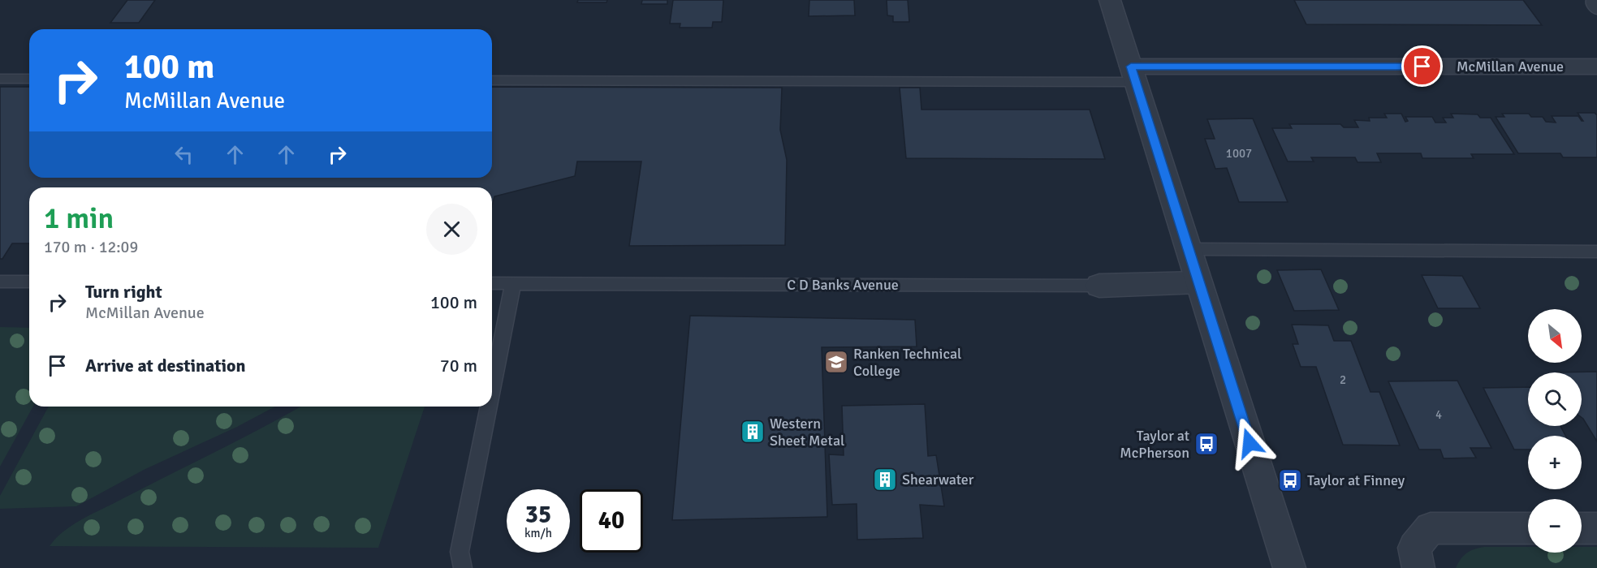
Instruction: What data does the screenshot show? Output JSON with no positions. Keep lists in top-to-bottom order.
{
  "streets": {
    "street": ["McMillan Avenue", "C D Banks Avenue"]
  },
  "places": {
    "school or university": ["Ranken Technical College"],
    "building": ["Western Sheet Metal", "Shearwater"],
    "bus stop": ["Taylor at McPherson", "Taylor at Finney"]
  },
  "house_numbers": ["1007", "2", "4"],
  "north": "bottom right",
  "page": {
    "turn": ["100 m", "McMillan Avenue"],
    "heading": ["1 min", "170 m · 12:09"],
    "list": [
      {
        "name": "Turn right",
        "note": "McMillan Avenue",
        "value": "100 m"
      },
      {
        "name": "Arrive at destination",
        "value": "70 m"
      }
    ],
    "map_buttons": ["+", "−"],
    "speed": "35 km/h",
    "limit": "40"
  }
}
